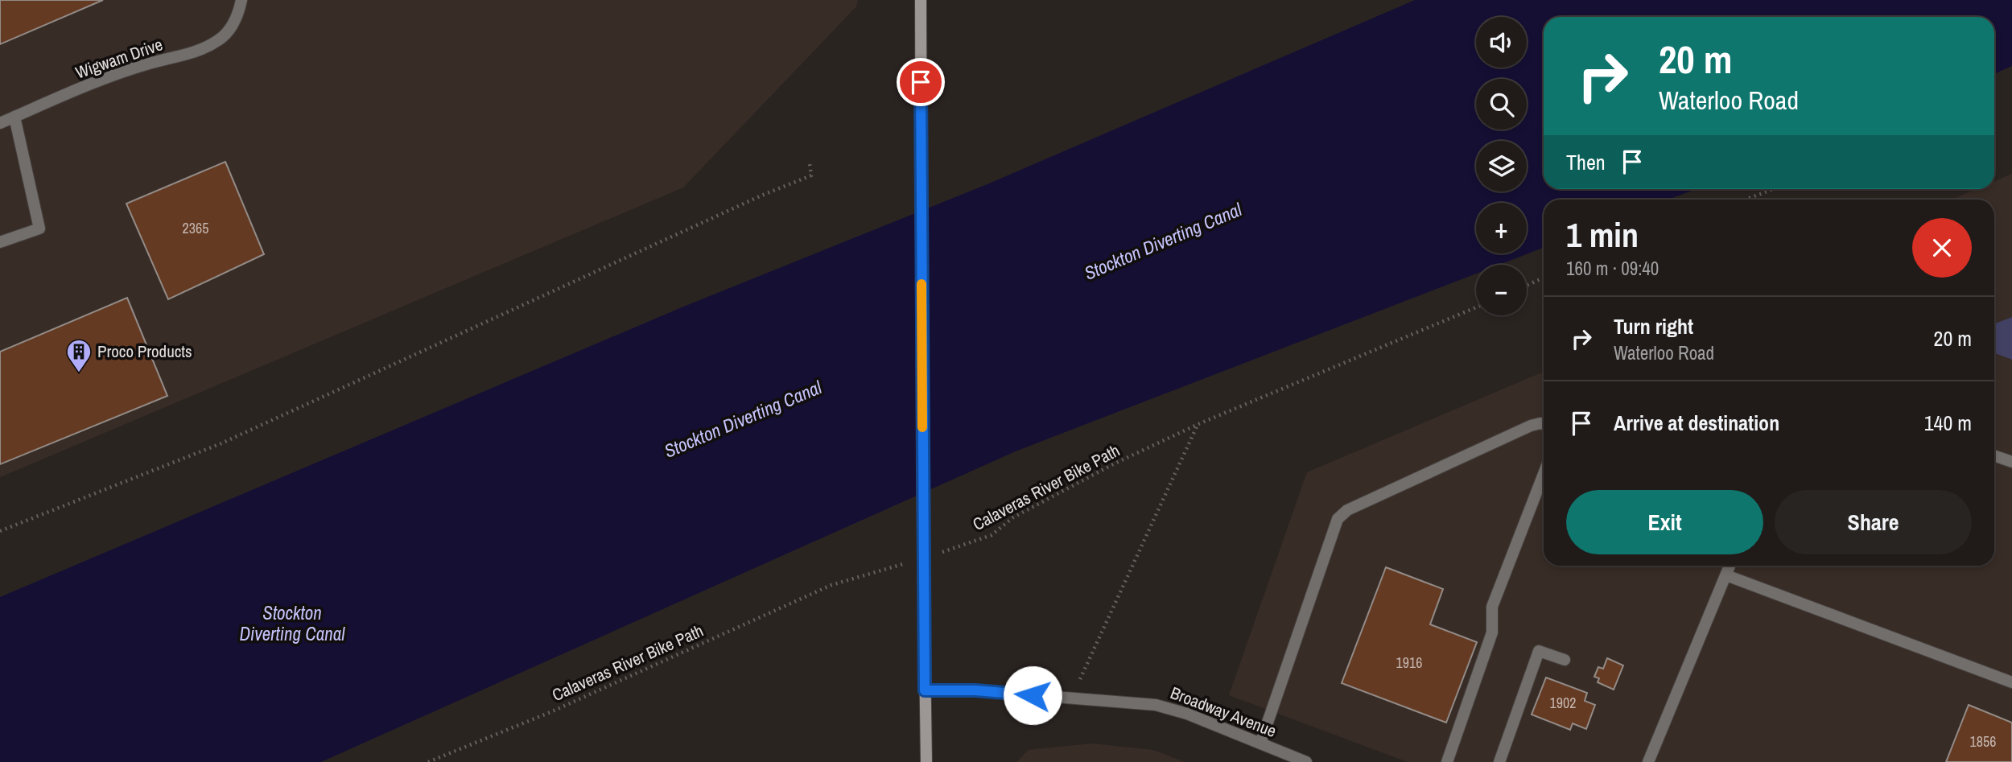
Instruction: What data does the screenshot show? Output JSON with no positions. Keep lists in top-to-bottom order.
{
  "streets": {
    "street": ["Wigwam Drive", "Broadway Avenue"],
    "path": ["Calaveras River Bike Path"]
  },
  "water": ["Stockton Diverting Canal"],
  "places": {
    "building": ["Proco Products"]
  },
  "house_numbers": [
    "2365",
    "1916",
    "1902",
    "1856"
  ],
  "page": {
    "map_buttons": ["+", "−"],
    "turn": ["20 m", "Waterloo Road"],
    "then": "Then",
    "heading": ["1 min", "160 m · 09:40"],
    "list": [
      {
        "name": "Turn right",
        "note": "Waterloo Road",
        "value": "20 m"
      },
      {
        "name": "Arrive at destination",
        "value": "140 m"
      }
    ],
    "buttons": ["Exit", "Share"]
  }
}
